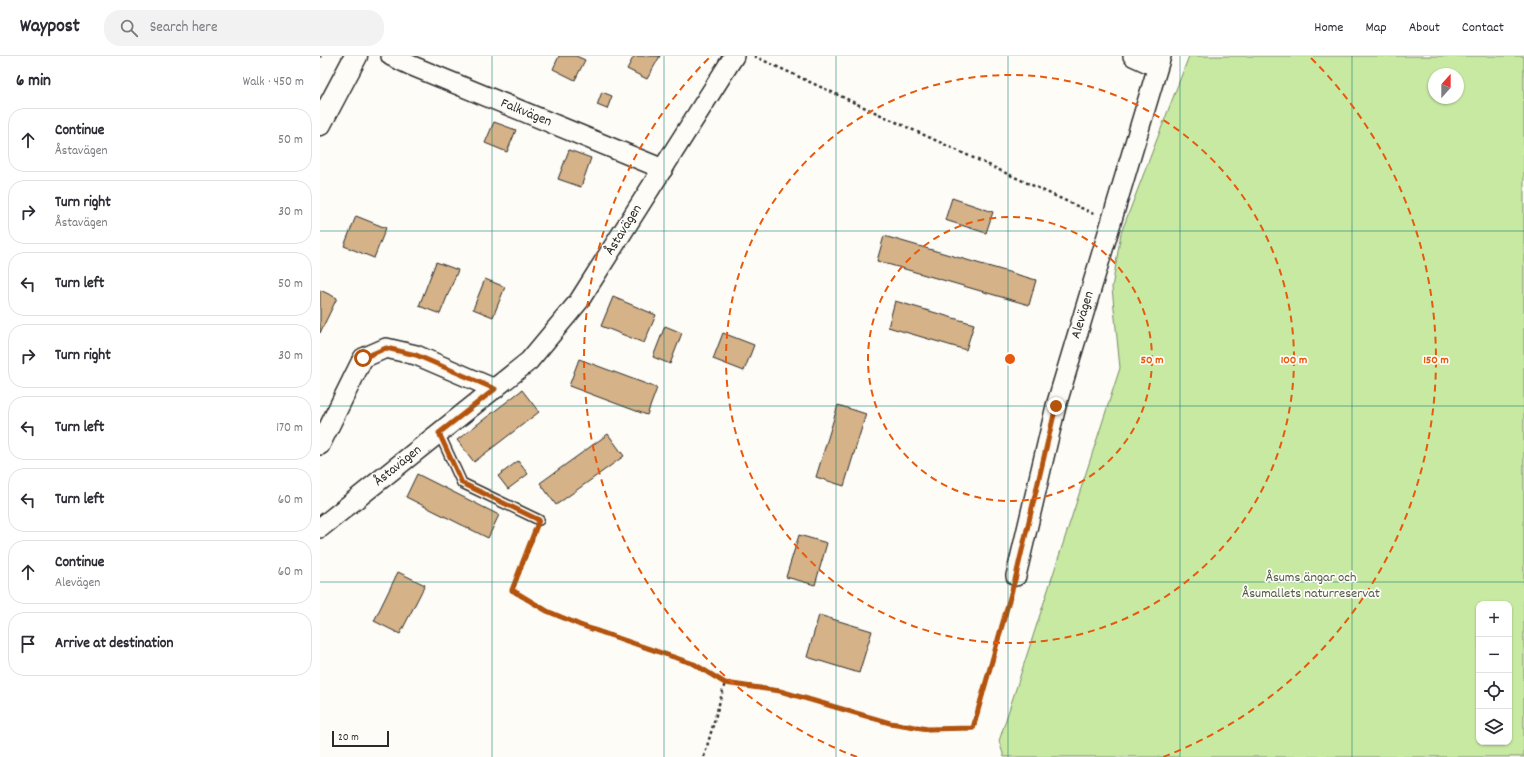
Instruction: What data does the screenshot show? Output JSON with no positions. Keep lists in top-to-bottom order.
{
  "streets": {
    "street": ["Falkvägen", "Åstavägen", "Alevägen"]
  },
  "crossings": [
    ["Falkvägen", "Åstavägen"]
  ],
  "parks": ["Åsums ängar och Åsumallets naturreservat"],
  "scale_bar": "20 m",
  "north": "top",
  "page": {
    "header": "Waypost",
    "search": "Search here",
    "nav": [
      "Home",
      "Map",
      "About",
      "Contact"
    ],
    "heading": ["6 min", "Walk · 450 m"],
    "list": [
      ["Continue", "Åstavägen", "50 m"],
      ["Turn right", "Åstavägen", "30 m"],
      ["Turn left", "50 m"],
      ["Turn right", "30 m"],
      ["Turn left", "170 m"],
      ["Turn left", "60 m"],
      ["Continue", "Alevägen", "60 m"],
      "Arrive at destination"
    ],
    "map_buttons": ["+", "−"],
    "scale": "20 m"
  },
  "rings": ["50 m", "100 m", "150 m"]
}
